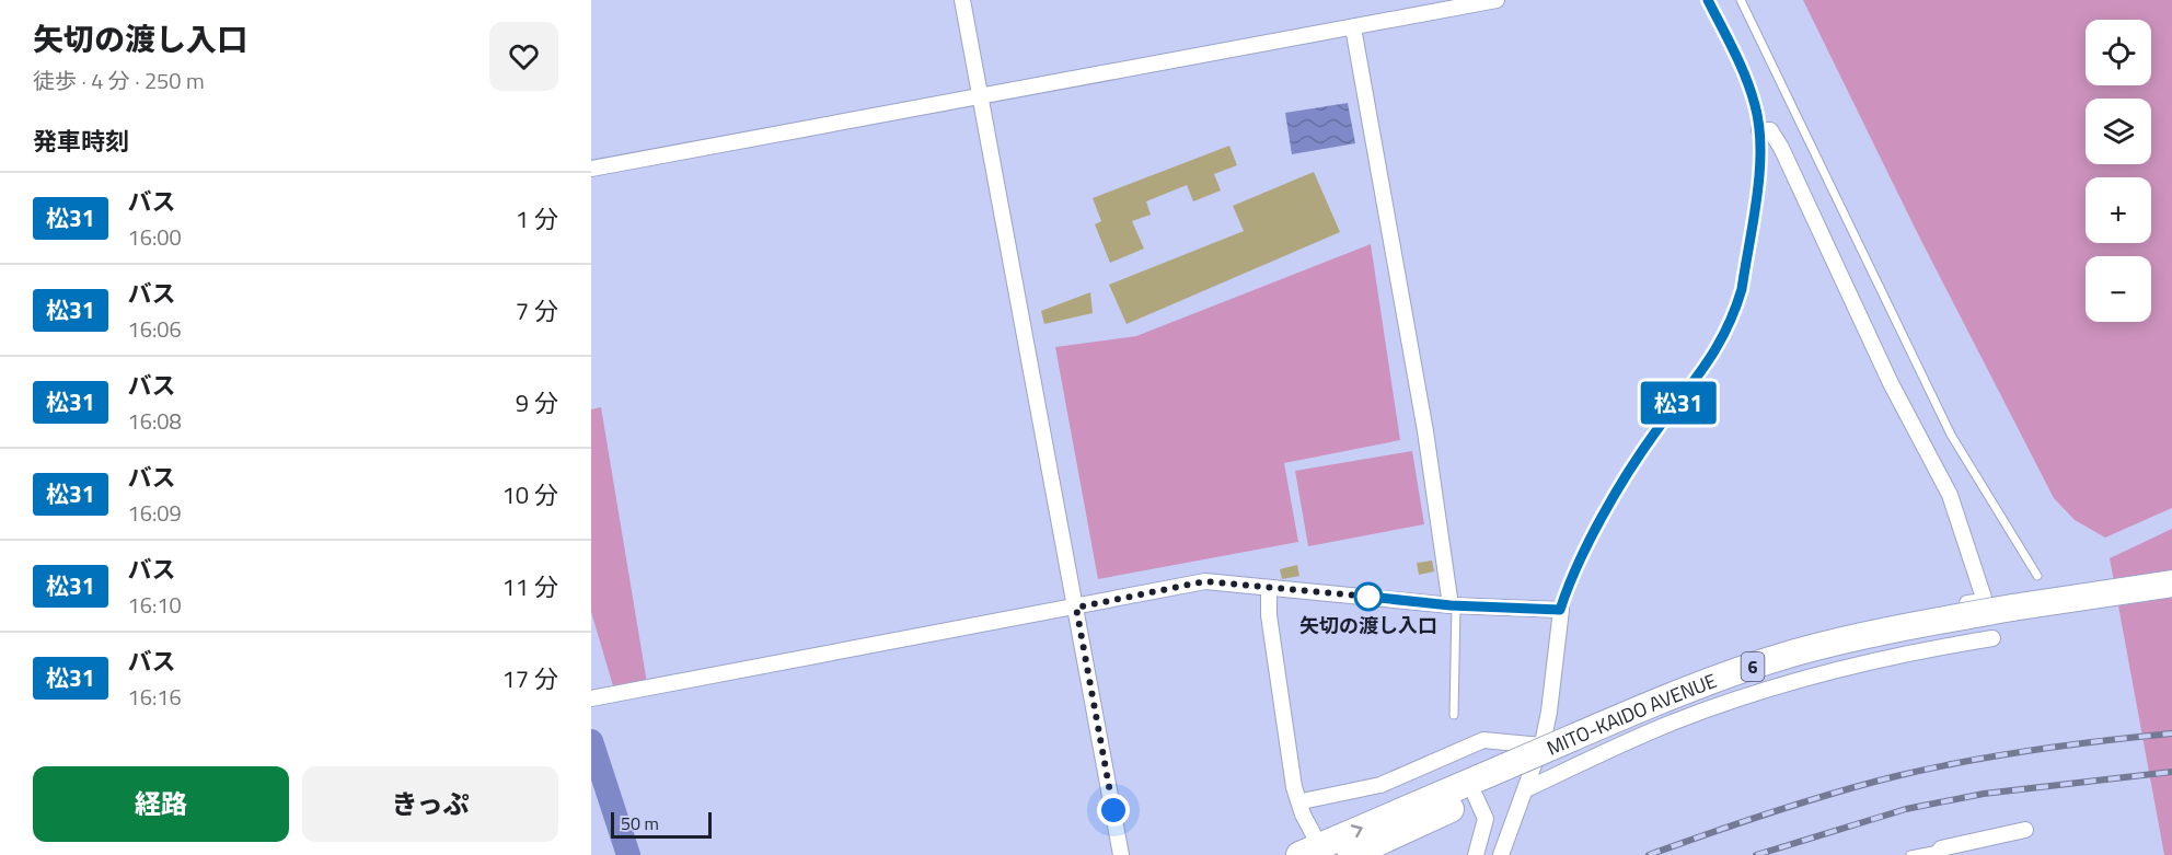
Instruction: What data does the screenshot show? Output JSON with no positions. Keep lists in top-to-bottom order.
{
  "streets": {
    "highway": ["6", "MITO-KAIDO AVENUE"]
  },
  "places": ["矢切の渡し入口"],
  "lines": ["bus line 松31"],
  "scale_bar": "50 m",
  "page": {
    "heading": [
      ["矢切の渡し入口", "徒歩 · 4 分 · 250 m"],
      "発車時刻"
    ],
    "on_map": "松31",
    "map_buttons": ["+", "−"],
    "list": [
      {
        "mark": "松31",
        "name": "バス",
        "note": "16:00",
        "value": "1 分"
      },
      {
        "mark": "松31",
        "name": "バス",
        "note": "16:06",
        "value": "7 分"
      },
      {
        "mark": "松31",
        "name": "バス",
        "note": "16:08",
        "value": "9 分"
      },
      {
        "mark": "松31",
        "name": "バス",
        "note": "16:09",
        "value": "10 分"
      },
      {
        "mark": "松31",
        "name": "バス",
        "note": "16:10",
        "value": "11 分"
      },
      {
        "mark": "松31",
        "name": "バス",
        "note": "16:16",
        "value": "17 分"
      }
    ],
    "buttons": ["経路", "きっぷ"],
    "scale": "50 m"
  }
}
